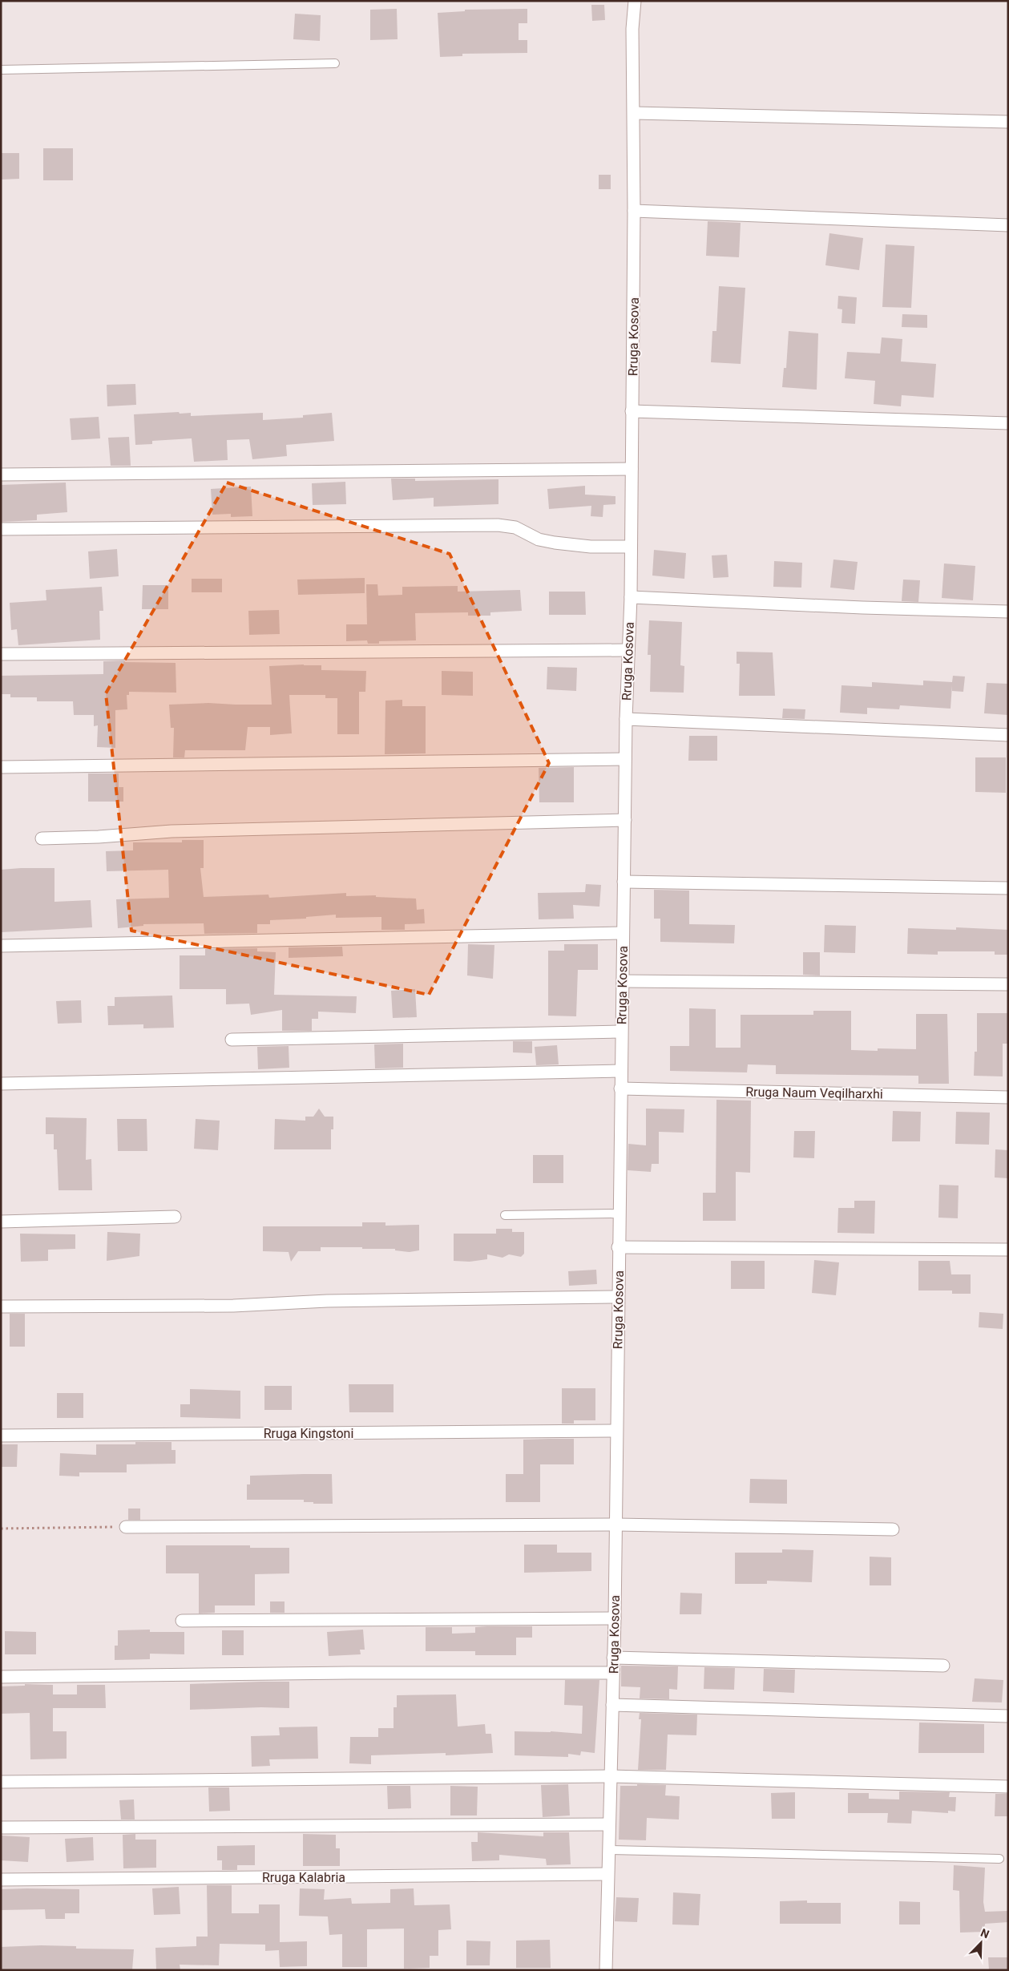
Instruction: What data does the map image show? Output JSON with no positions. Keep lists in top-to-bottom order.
{
  "streets": {
    "street": [
      "Rruga Kosova",
      "Rruga Naum Veqilharxhi",
      "Rruga Kingstoni",
      "Rruga Kalabria"
    ]
  },
  "crossings": [
    ["Rruga Kosova", "Rruga Naum Veqilharxhi"],
    ["Rruga Kosova", "Rruga Kingstoni"],
    ["Rruga Kosova", "Rruga Kalabria"]
  ],
  "north": "top right"
}
